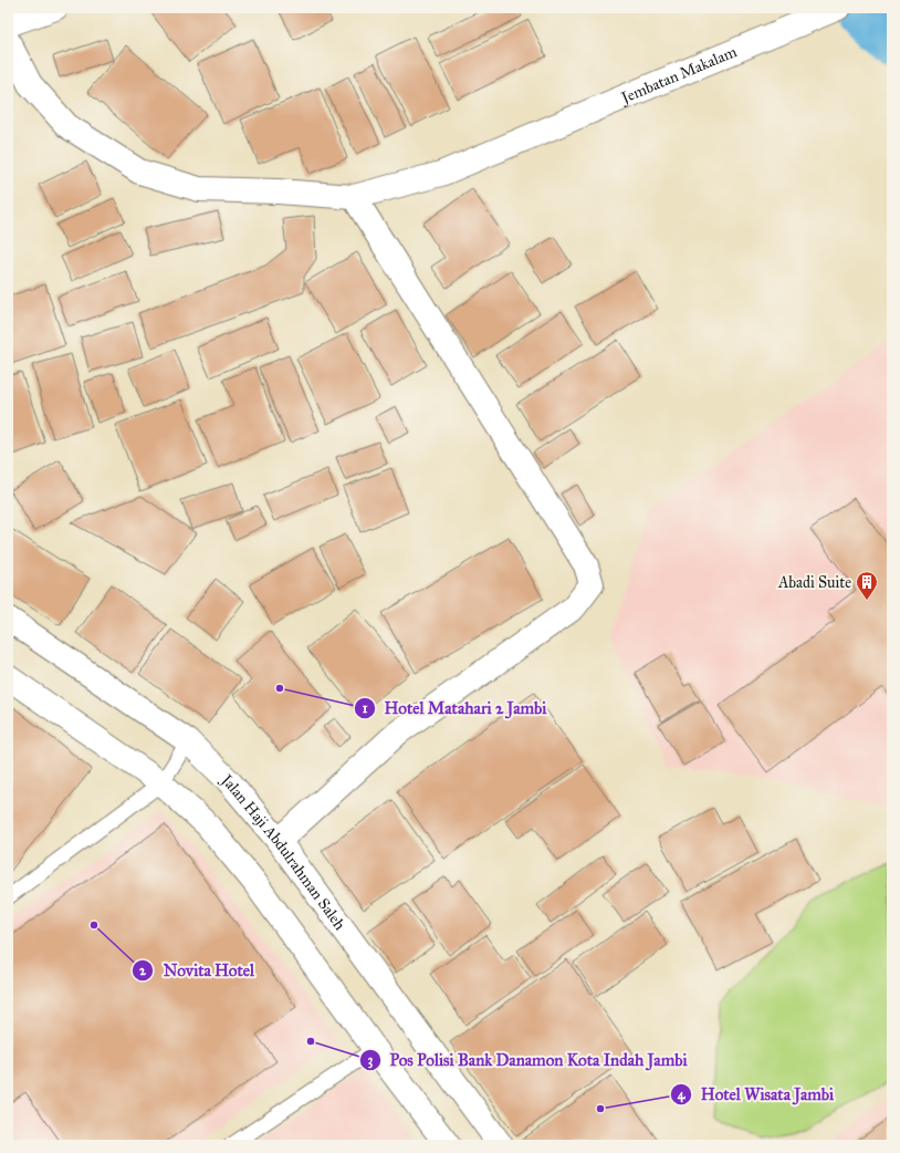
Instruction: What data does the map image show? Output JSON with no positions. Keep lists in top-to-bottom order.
{
  "streets": {
    "main road": ["Jembatan Makalam", "Jalan Haji Abdulrahman Saleh"]
  },
  "places": {
    "building": ["Abadi Suite"],
    "other": [
      "Hotel Matahari 2 Jambi",
      "Novita Hotel",
      "Pos Polisi Bank Danamon Kota Indah Jambi",
      "Hotel Wisata Jambi"
    ]
  }
}
